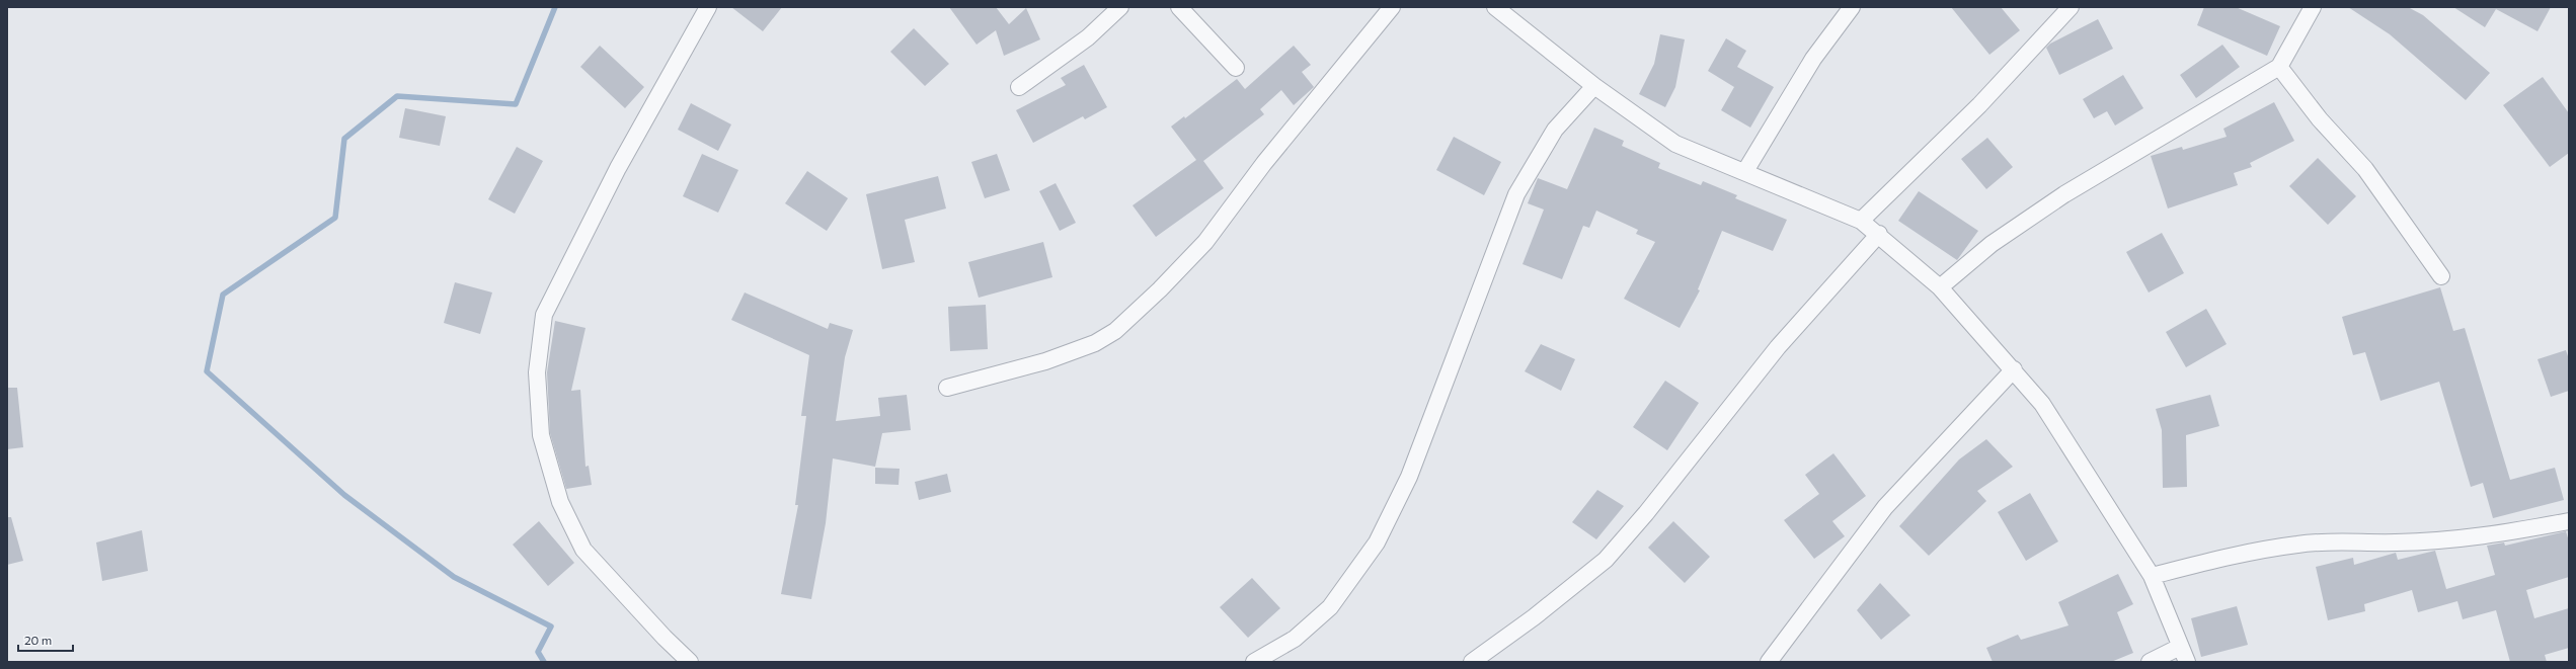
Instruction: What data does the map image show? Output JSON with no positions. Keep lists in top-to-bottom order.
{
  "scale_bar": "20 m"
}
